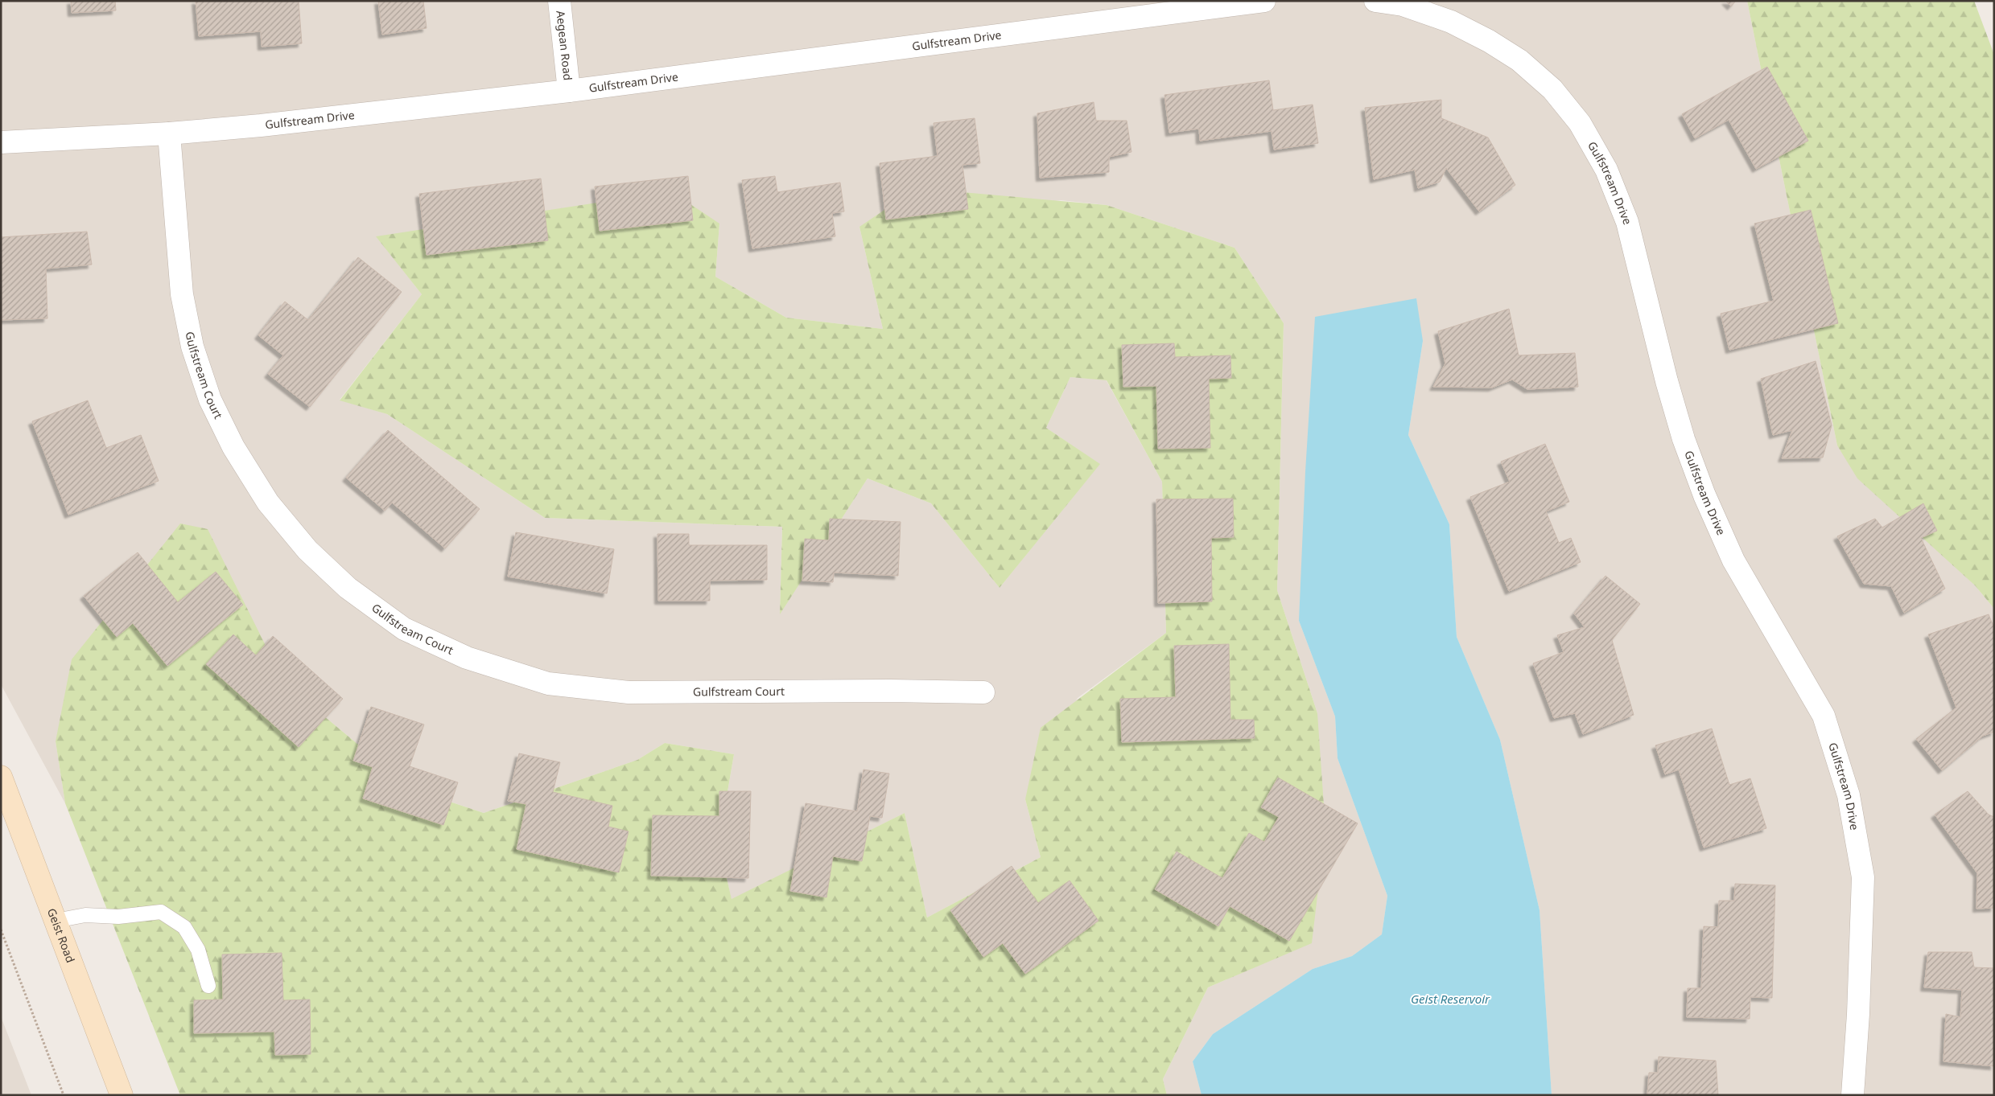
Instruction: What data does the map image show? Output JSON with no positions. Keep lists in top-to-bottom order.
{
  "streets": {
    "street": [
      "Gulfstream Drive",
      "Aegean Road",
      "Gulfstream Court",
      "Geist Road"
    ]
  },
  "crossings": [
    ["Gulfstream Drive", "Aegean Road"],
    ["Gulfstream Drive", "Gulfstream Court"]
  ],
  "water": ["Geist Reservoir"]
}
